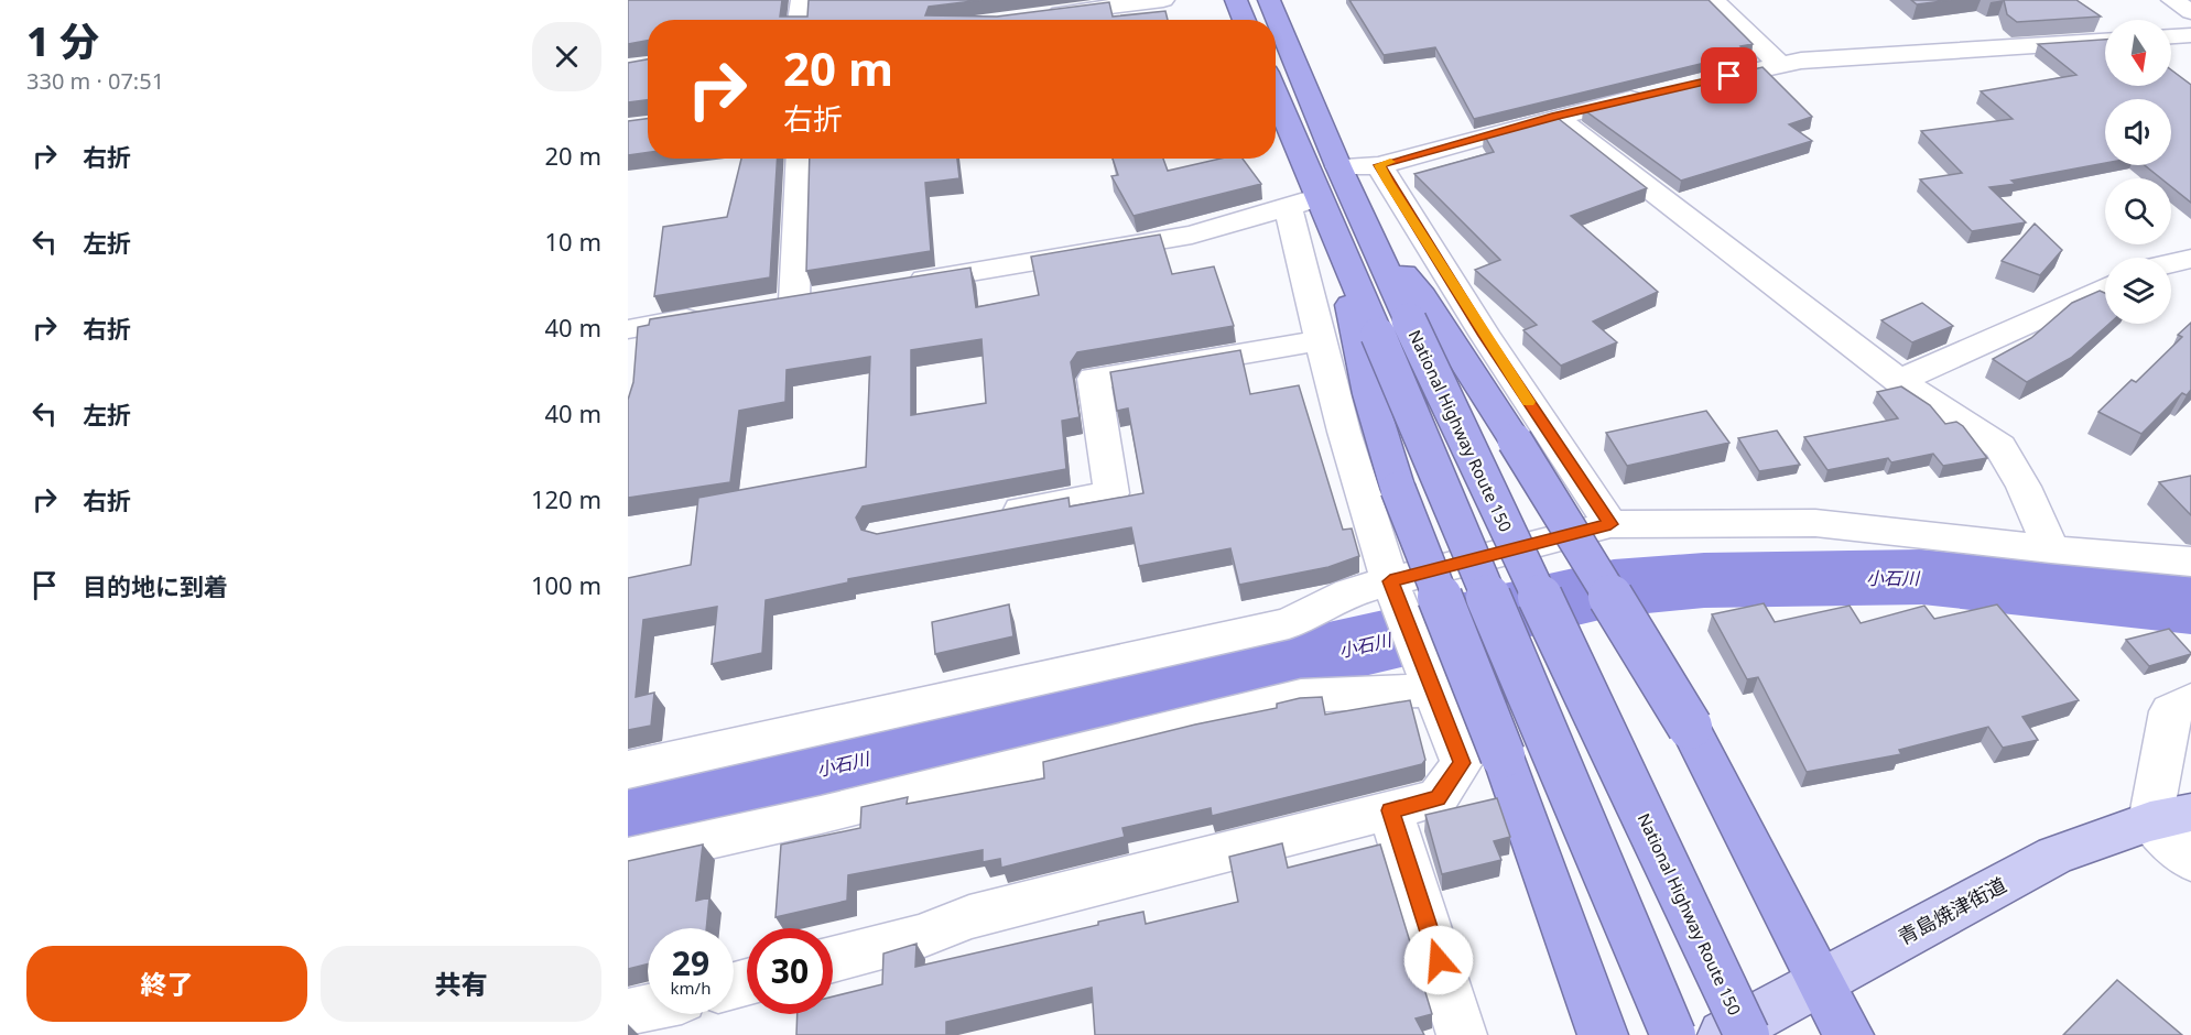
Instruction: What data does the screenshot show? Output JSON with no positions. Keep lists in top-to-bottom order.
{
  "streets": {
    "highway": ["National Highway Route 150"],
    "main road": ["青島焼津街道"]
  },
  "water": ["小石川"],
  "north": "bottom",
  "page": {
    "heading": ["1 分", "330 m · 07:51"],
    "turn": ["20 m", "右折"],
    "list": [
      {
        "name": "右折",
        "value": "20 m"
      },
      {
        "name": "左折",
        "value": "10 m"
      },
      {
        "name": "右折",
        "value": "40 m"
      },
      {
        "name": "左折",
        "value": "40 m"
      },
      {
        "name": "右折",
        "value": "120 m"
      },
      {
        "name": "目的地に到着",
        "value": "100 m"
      }
    ],
    "speed": "29 km/h",
    "limit": "30",
    "buttons": ["終了", "共有"]
  }
}
